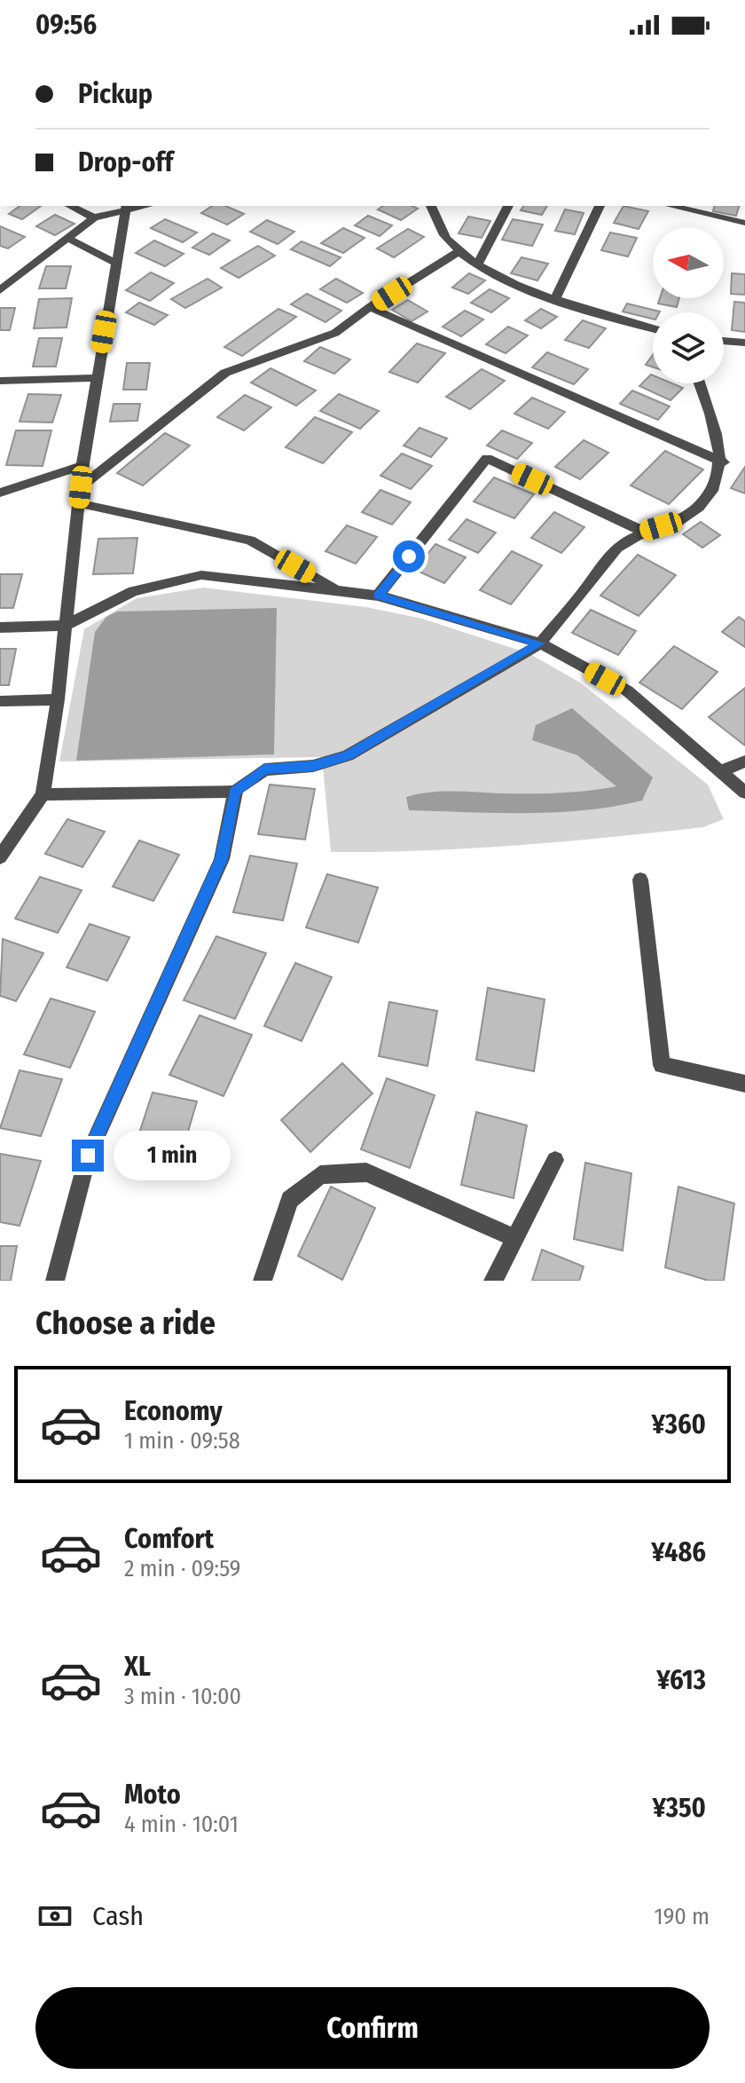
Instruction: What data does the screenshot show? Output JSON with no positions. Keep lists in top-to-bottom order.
{
  "north": "left",
  "page": {
    "status": "09:56",
    "banner": ["Pickup", "Drop-off"],
    "bubble": "1 min",
    "heading": "Choose a ride",
    "list": [
      {
        "name": "Economy",
        "note": "1 min · 09:58",
        "value": "¥360"
      },
      {
        "name": "Comfort",
        "note": "2 min · 09:59",
        "value": "¥486"
      },
      {
        "name": "XL",
        "note": "3 min · 10:00",
        "value": "¥613"
      },
      {
        "name": "Moto",
        "note": "4 min · 10:01",
        "value": "¥350"
      }
    ],
    "pay": ["Cash", "190 m"],
    "buttons": "Confirm"
  }
}
